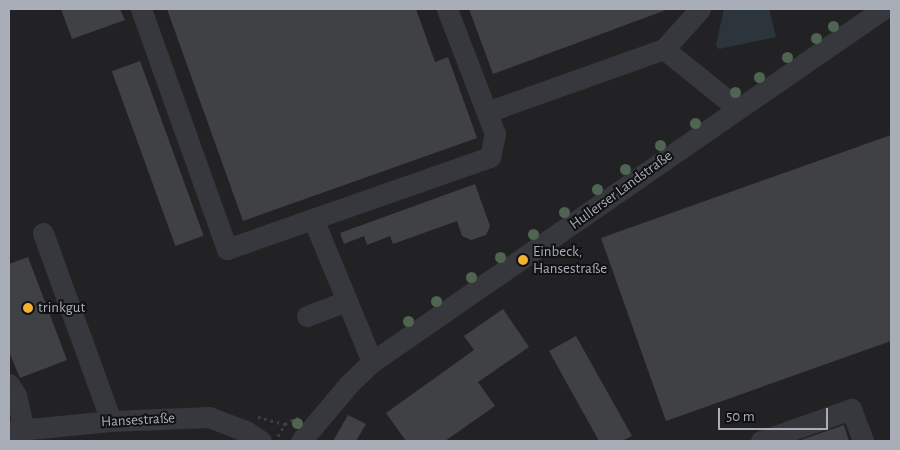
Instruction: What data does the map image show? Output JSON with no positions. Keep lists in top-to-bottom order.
{
  "streets": {
    "street": ["Hullerser Landstraße", "Hansestraße"]
  },
  "places": ["Einbeck, Hansestraße", "trinkgut"],
  "scale_bar": "50 m"
}
